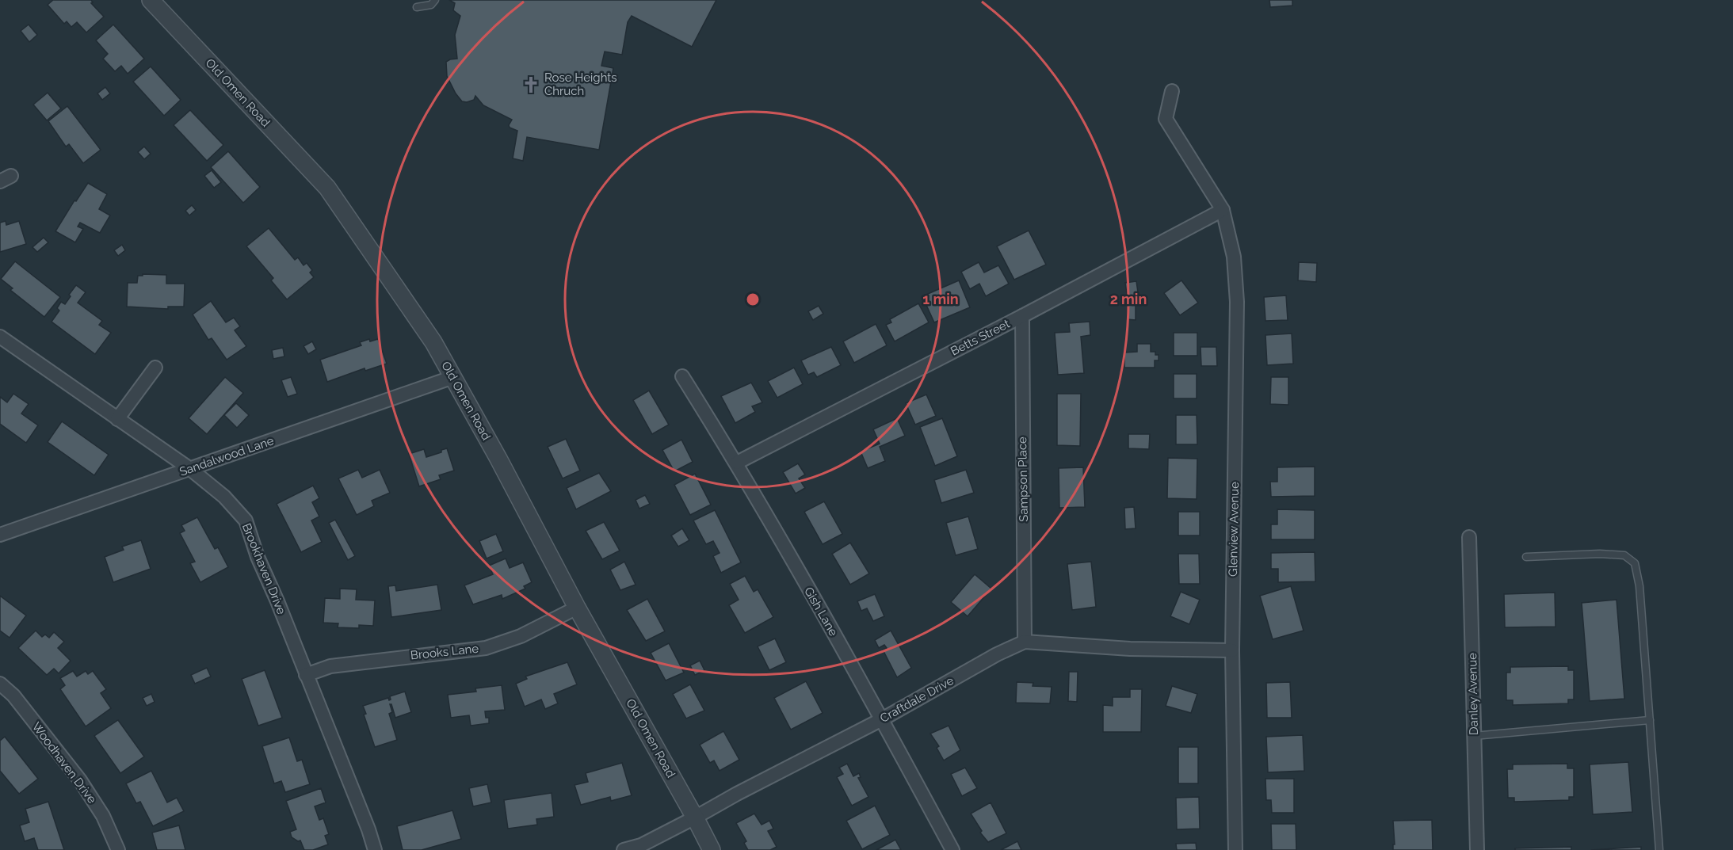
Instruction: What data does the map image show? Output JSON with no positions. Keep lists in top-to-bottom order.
{
  "streets": {
    "street": [
      "Old Omen Road",
      "Betts Street",
      "Sandalwood Lane",
      "Sampson Place",
      "Glenview Avenue",
      "Brookhaven Drive",
      "Gish Lane",
      "Brooks Lane",
      "Danley Avenue",
      "Craftdale Drive",
      "Woodhaven Drive"
    ]
  },
  "crossings": [
    ["Old Omen Road", "Sandalwood Lane"],
    ["Old Omen Road", "Brooks Lane"],
    ["Old Omen Road", "Craftdale Drive"],
    ["Betts Street", "Sampson Place"],
    ["Betts Street", "Glenview Avenue"],
    ["Betts Street", "Gish Lane"],
    ["Sandalwood Lane", "Brookhaven Drive"],
    ["Sampson Place", "Craftdale Drive"],
    ["Glenview Avenue", "Craftdale Drive"],
    ["Brookhaven Drive", "Brooks Lane"],
    ["Gish Lane", "Craftdale Drive"]
  ],
  "places": {
    "church": ["Rose Heights Chruch"]
  },
  "rings": ["1 min", "2 min"]
}
